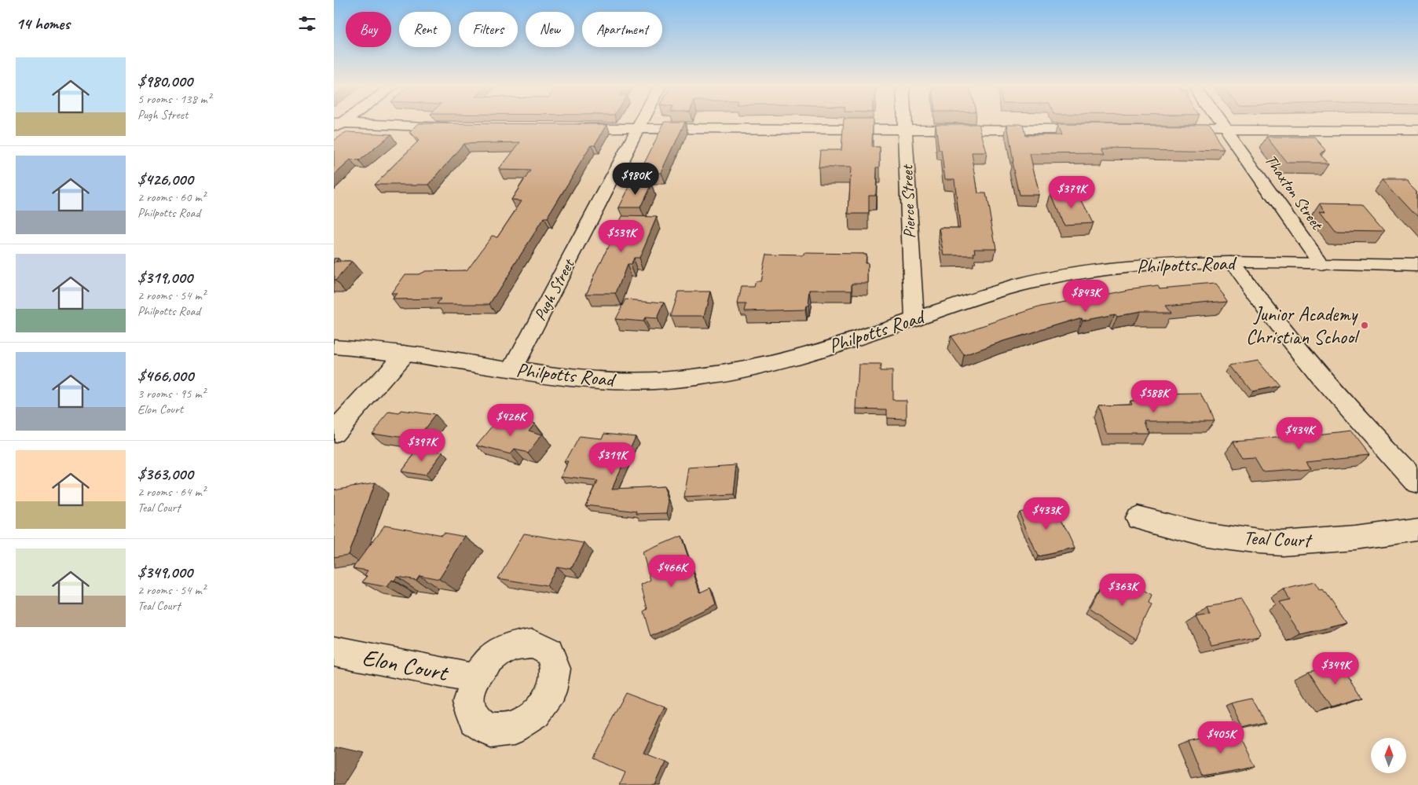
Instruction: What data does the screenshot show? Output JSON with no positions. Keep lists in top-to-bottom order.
{
  "streets": {
    "street": [
      "Thaxton Street",
      "Pierce Street",
      "Philpotts Road",
      "Pugh Street",
      "Teal Court",
      "Elon Court"
    ]
  },
  "crossings": [
    ["Thaxton Street", "Philpotts Road"],
    ["Pierce Street", "Philpotts Road"],
    ["Philpotts Road", "Pugh Street"]
  ],
  "places": ["Junior Academy Christian School"],
  "north": "top",
  "page": {
    "heading": "14 homes",
    "chip": [
      "Buy",
      "Rent",
      "Filters",
      "New",
      "Apartment"
    ],
    "list": [
      {
        "name": "$980,000",
        "note": "5 rooms · 138 m² · Pugh Street"
      },
      {
        "name": "$426,000",
        "note": "2 rooms · 60 m² · Philpotts Road"
      },
      {
        "name": "$319,000",
        "note": "2 rooms · 54 m² · Philpotts Road"
      },
      {
        "name": "$466,000",
        "note": "3 rooms · 95 m² · Elon Court"
      },
      {
        "name": "$363,000",
        "note": "2 rooms · 64 m² · Teal Court"
      },
      {
        "name": "$349,000",
        "note": "2 rooms · 54 m² · Teal Court"
      }
    ],
    "price": [
      "$980K",
      "$379K",
      "$539K",
      "$843K",
      "$588K",
      "$426K",
      "$434K",
      "$397K",
      "$319K",
      "$433K",
      "$466K",
      "$363K",
      "$349K",
      "$405K"
    ]
  }
}
